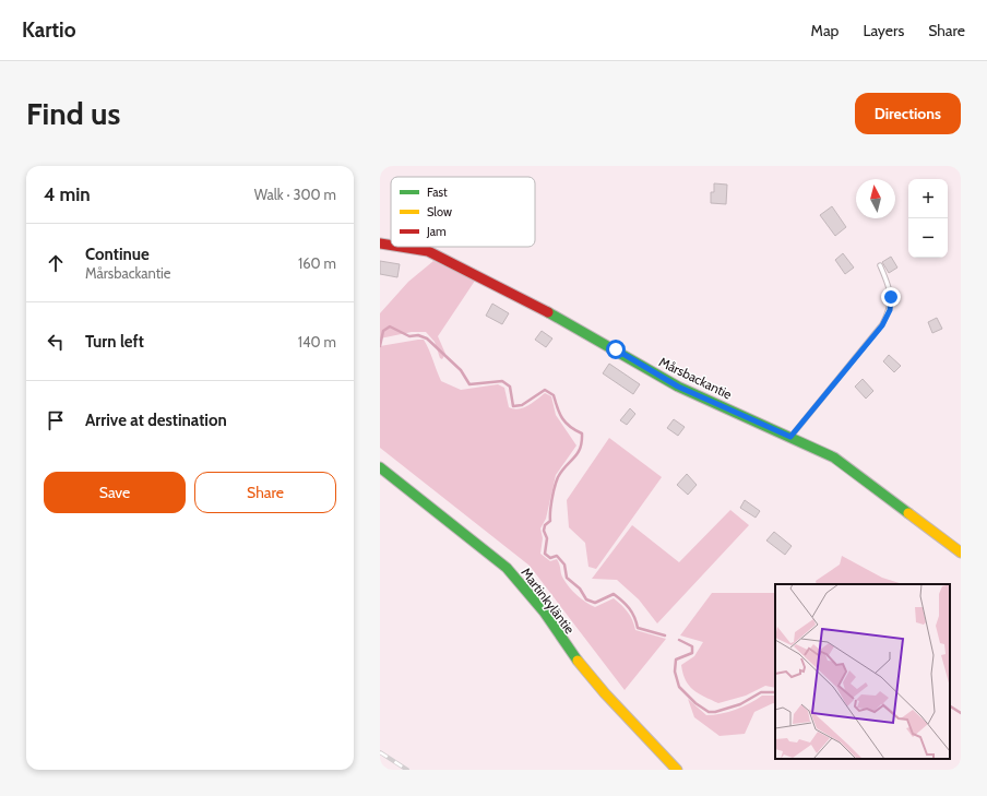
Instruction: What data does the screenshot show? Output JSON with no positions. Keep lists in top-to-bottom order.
{
  "streets": {
    "street": ["Mårsbackantie", "Martinkyläntie"]
  },
  "legend": ["Fast", "Slow", "Jam"],
  "north": "top",
  "page": {
    "header": "Kartio",
    "nav": ["Map", "Layers", "Share"],
    "buttons": [
      "Directions",
      ["Save", "Share"]
    ],
    "title": "Find us",
    "heading": ["4 min", "Walk · 300 m"],
    "map_buttons": ["+", "−"],
    "list": [
      ["Continue", "Mårsbackantie", "160 m"],
      ["Turn left", "140 m"],
      "Arrive at destination"
    ]
  }
}
